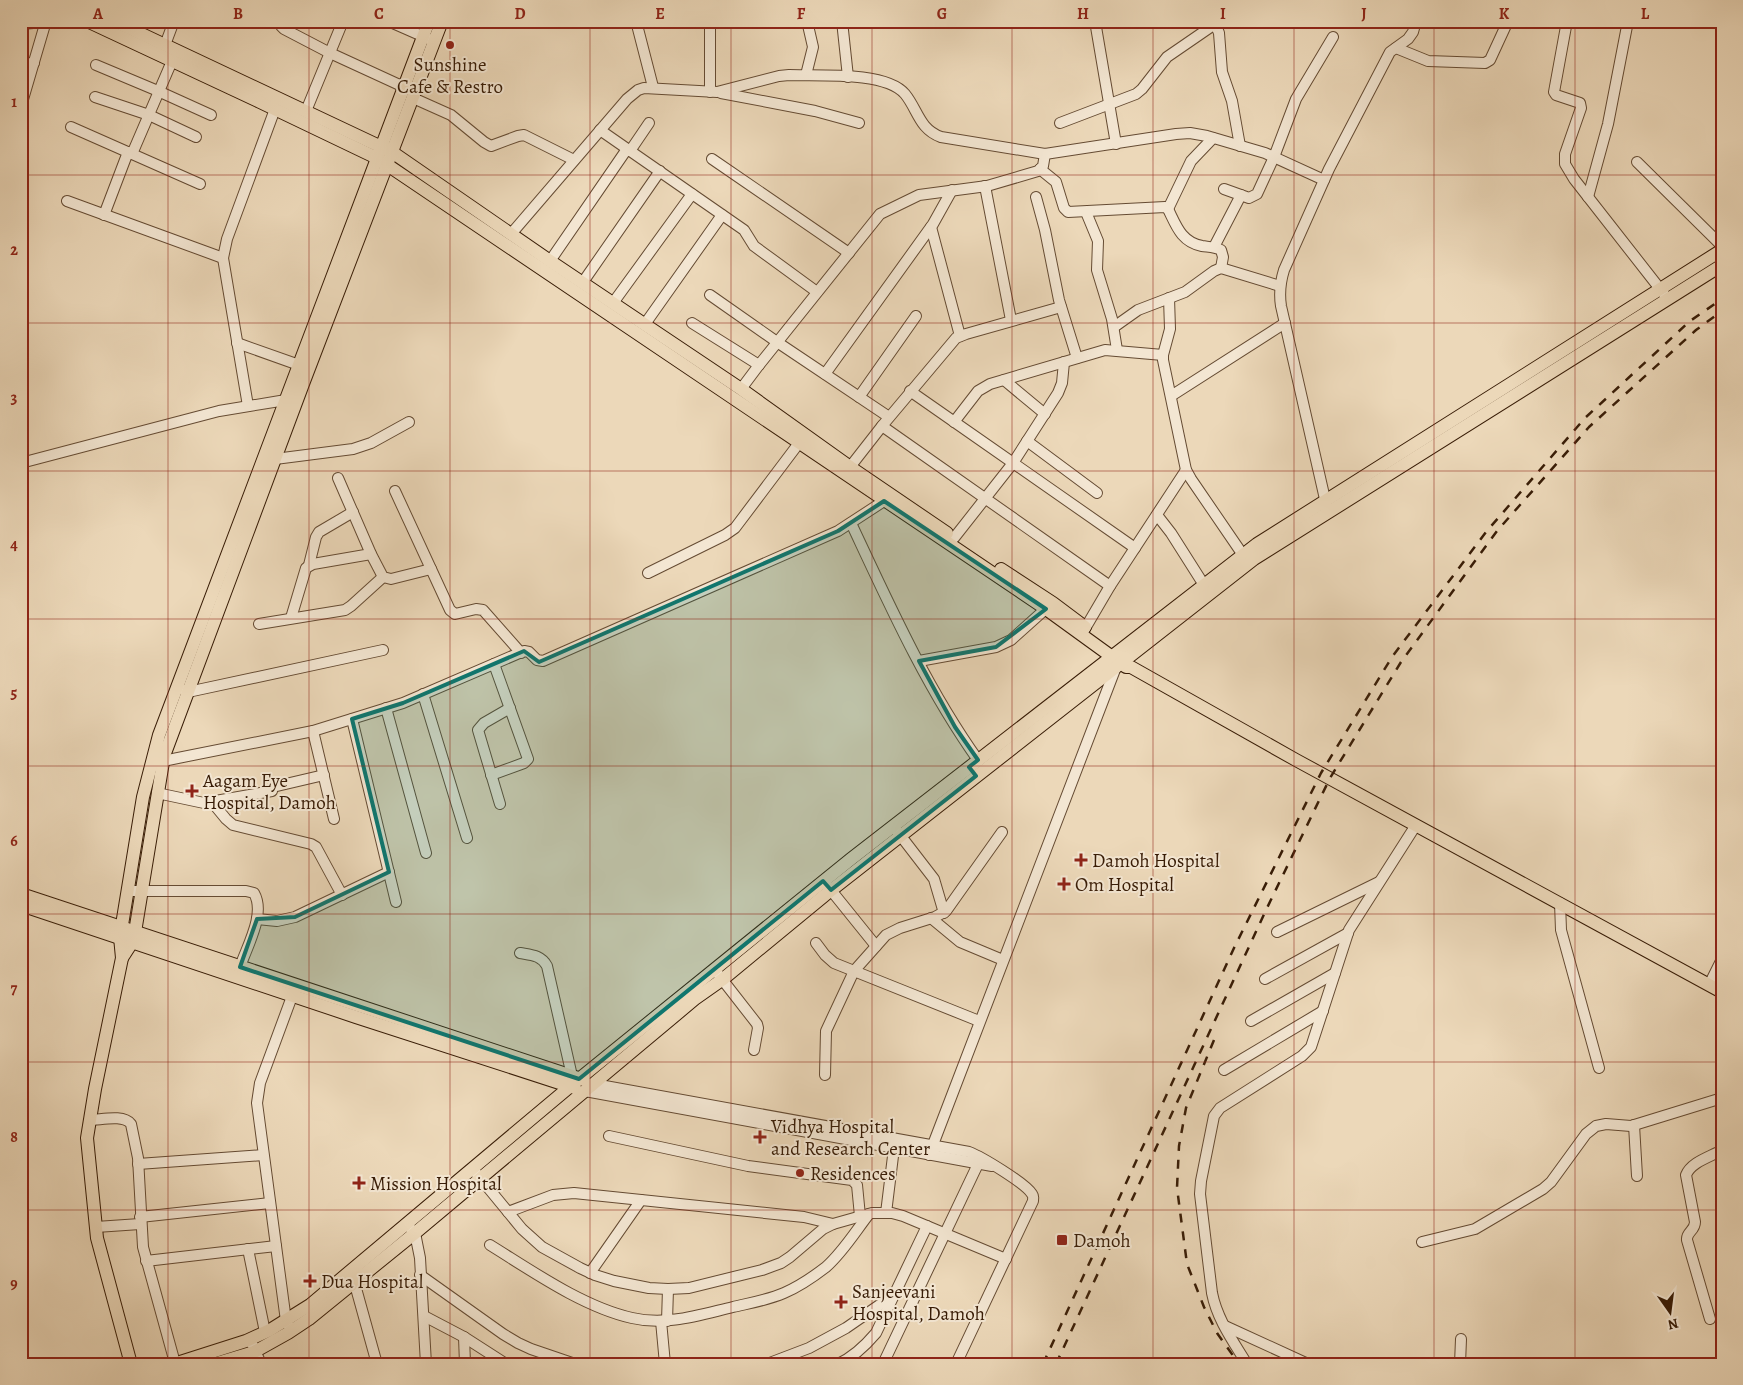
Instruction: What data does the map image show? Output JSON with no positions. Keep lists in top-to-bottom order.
{
  "places": {
    "other": ["Sunshine Cafe & Restro", "Residences"],
    "health": [
      "Aagam Eye Hospital, Damoh",
      "Damoh Hospital",
      "Om Hospital",
      "Vidhya Hospital and Research Center",
      "Mission Hospital",
      "Dua Hospital",
      "Sanjeevani Hospital, Damoh"
    ],
    "transit": ["Damoh"]
  },
  "north": "bottom",
  "grid": {
    "columns": [
      "A",
      "B",
      "C",
      "D",
      "E",
      "F",
      "G",
      "H",
      "I",
      "J",
      "K",
      "L"
    ],
    "rows": [
      "1",
      "2",
      "3",
      "4",
      "5",
      "6",
      "7",
      "8",
      "9"
    ]
  }
}
